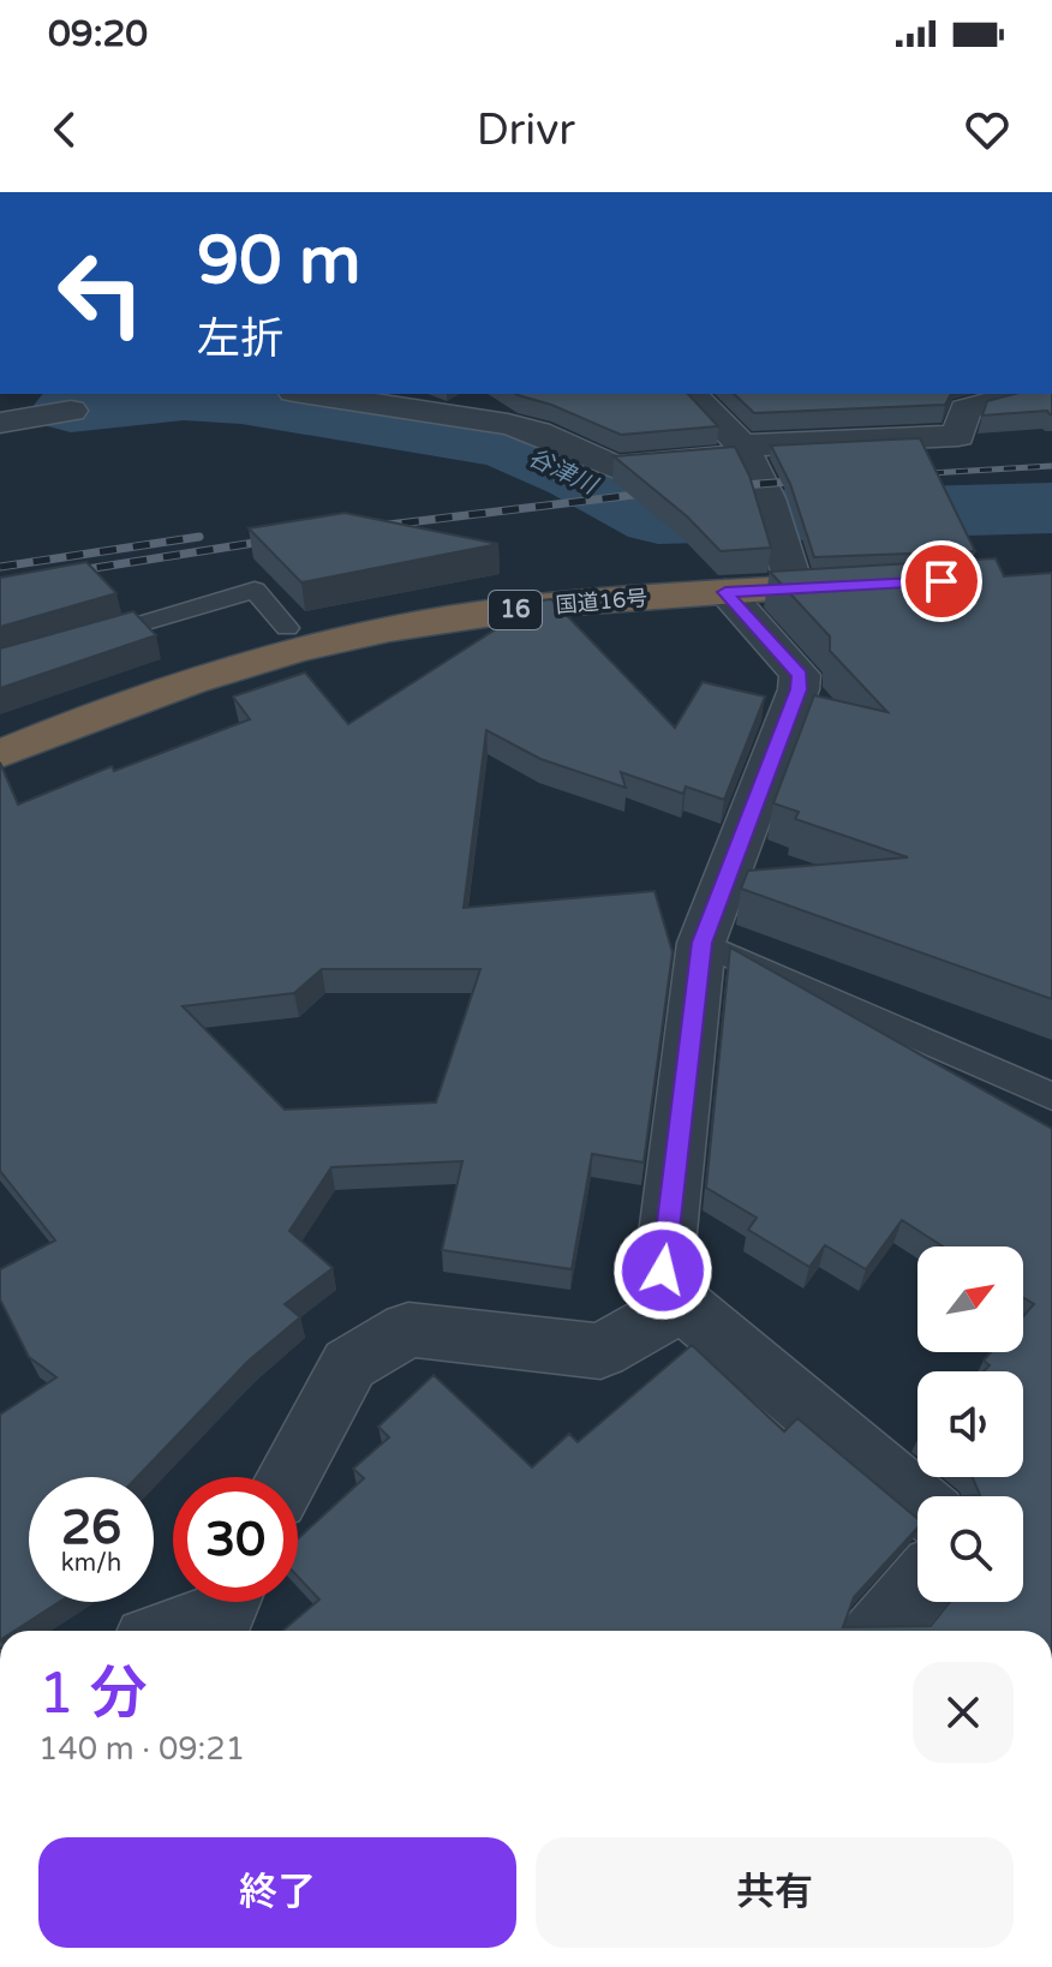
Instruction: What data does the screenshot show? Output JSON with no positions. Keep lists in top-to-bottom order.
{
  "streets": {
    "highway": ["国道16号", "16"]
  },
  "water": ["谷津川"],
  "north": "top right",
  "page": {
    "status": "09:20",
    "header": "Drivr",
    "turn": ["90 m", "左折"],
    "speed": "26 km/h",
    "limit": "30",
    "heading": ["1 分", "140 m · 09:21"],
    "buttons": ["終了", "共有"]
  }
}
